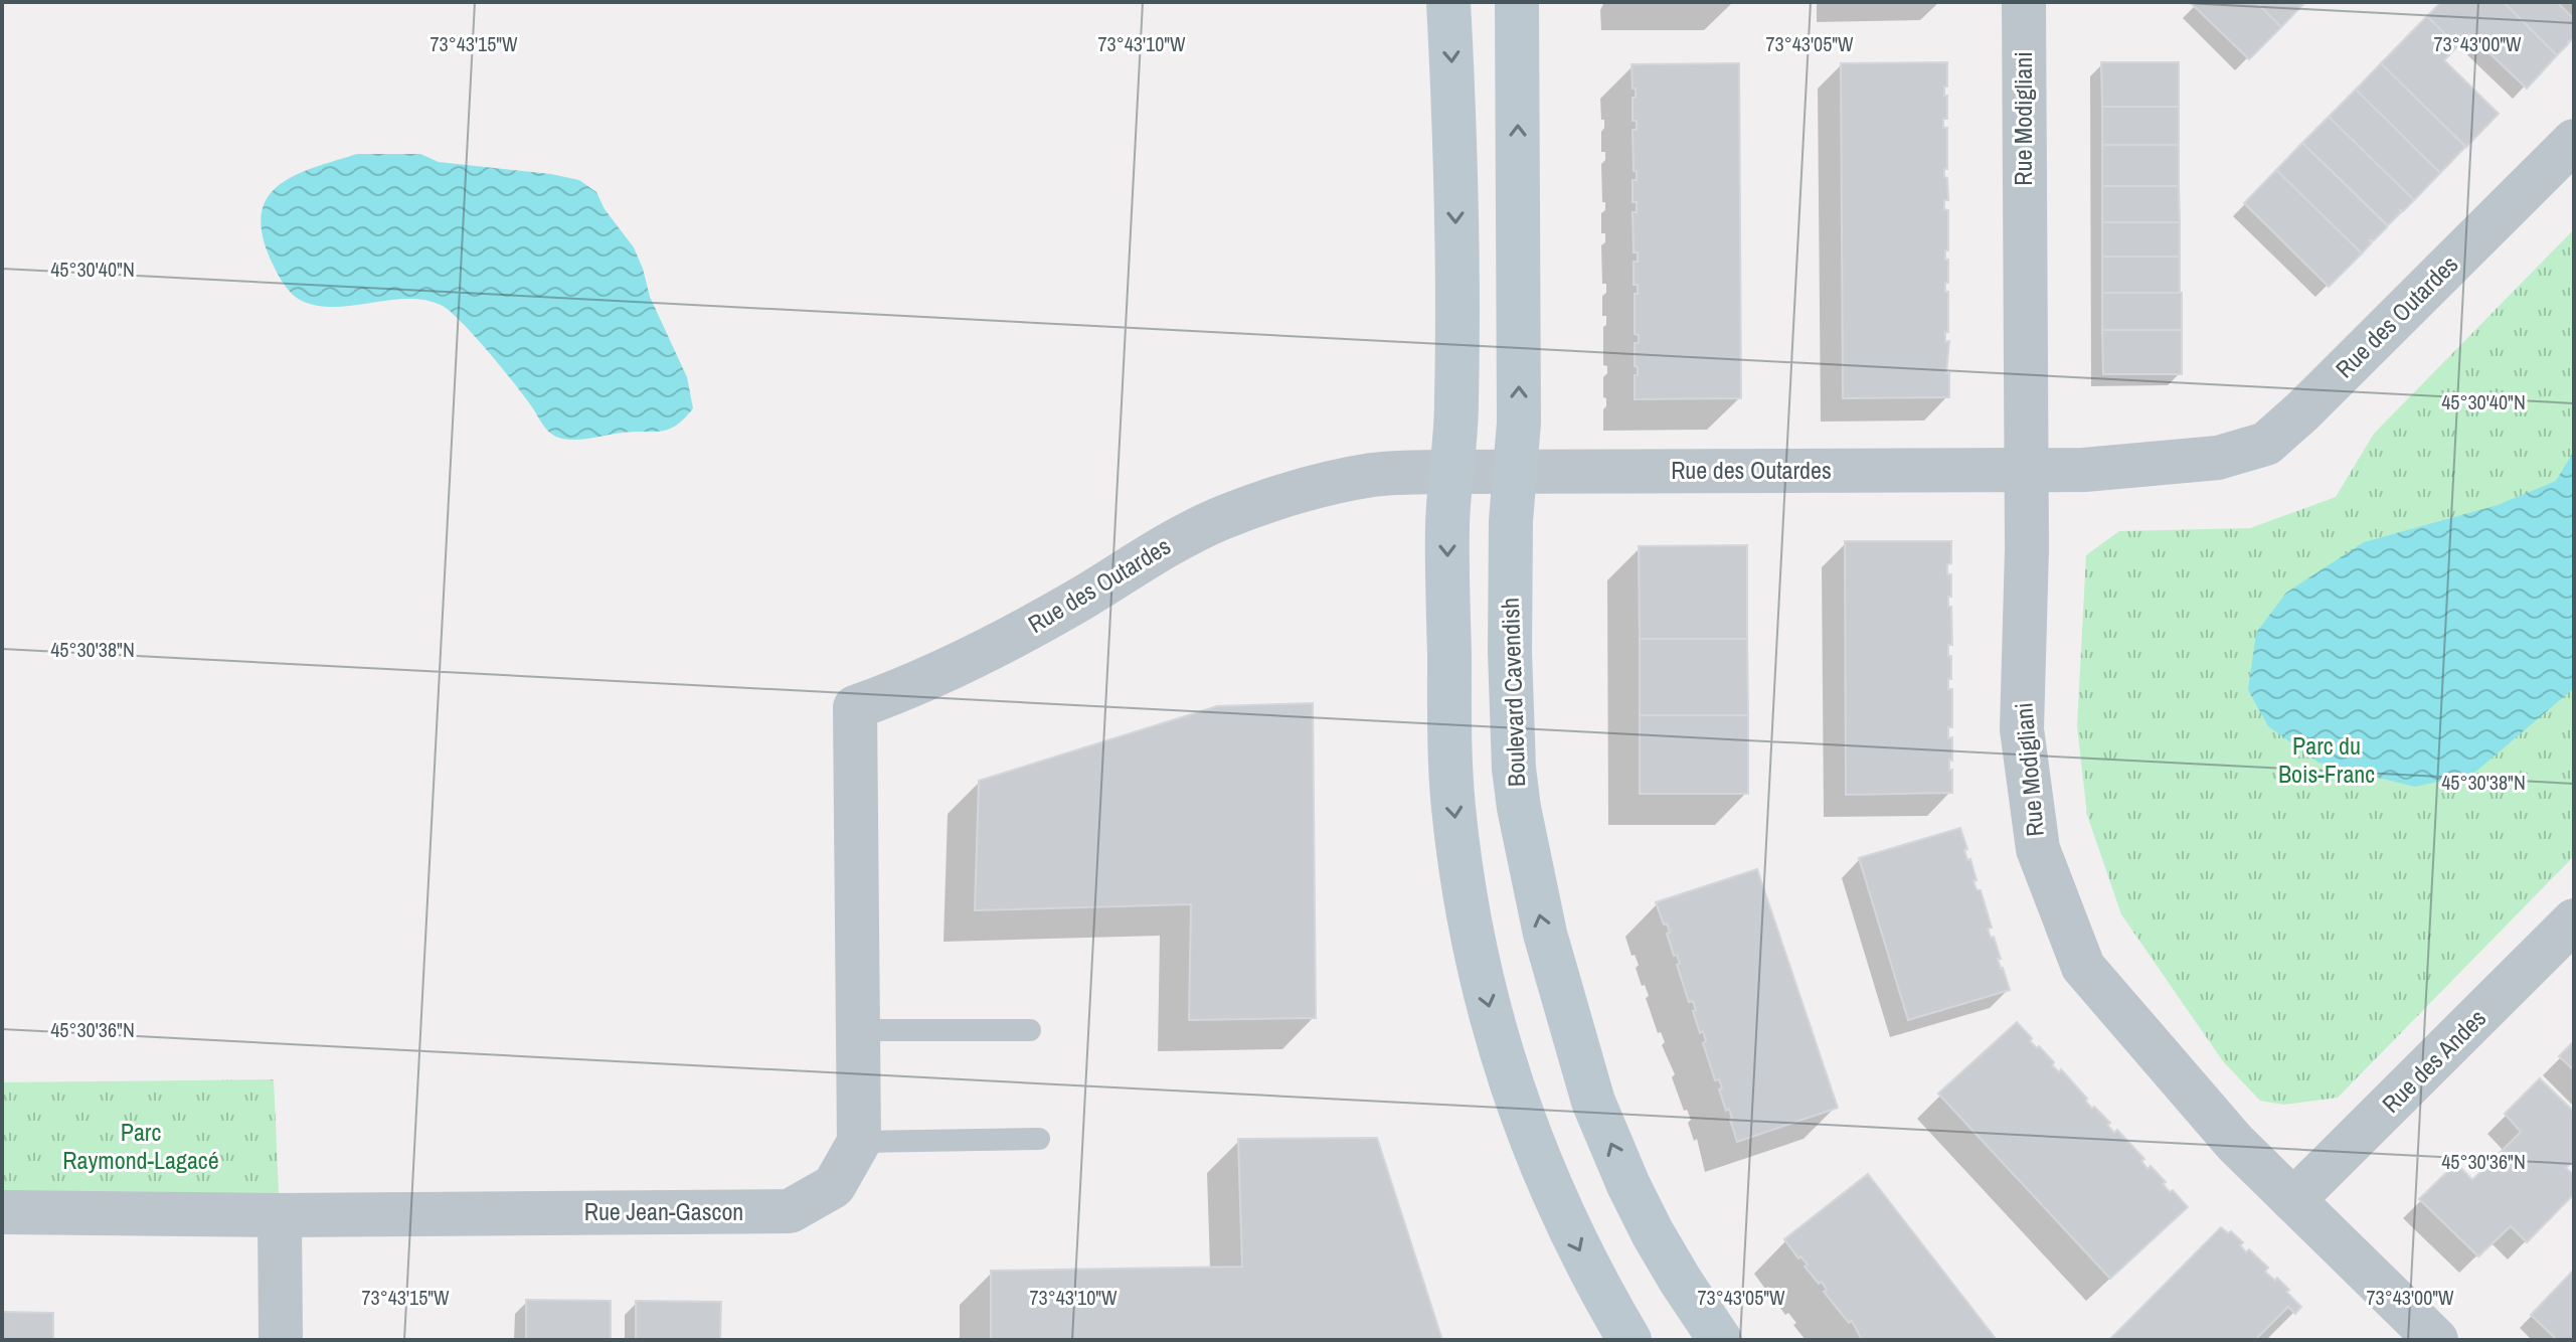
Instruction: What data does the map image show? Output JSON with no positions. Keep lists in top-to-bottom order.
{
  "streets": {
    "main road": ["Boulevard Cavendish"],
    "street": [
      "Rue Modigliani",
      "Rue des Outardes",
      "Rue des Andes",
      "Rue Jean-Gascon"
    ]
  },
  "crossings": [
    ["Rue Modigliani", "Rue des Outardes"],
    ["Rue Modigliani", "Rue des Andes"],
    ["Rue des Outardes", "Boulevard Cavendish"],
    ["Rue des Outardes", "Rue Jean-Gascon"]
  ],
  "parks": ["Parc du Bois-Franc", "Parc Raymond-Lagacé"],
  "coordinates": [
    "73°43'15\"W",
    "73°43'10\"W",
    "73°43'05\"W",
    "73°43'00\"W",
    "45°30'40\"N",
    "45°30'38\"N",
    "45°30'36\"N"
  ]
}
